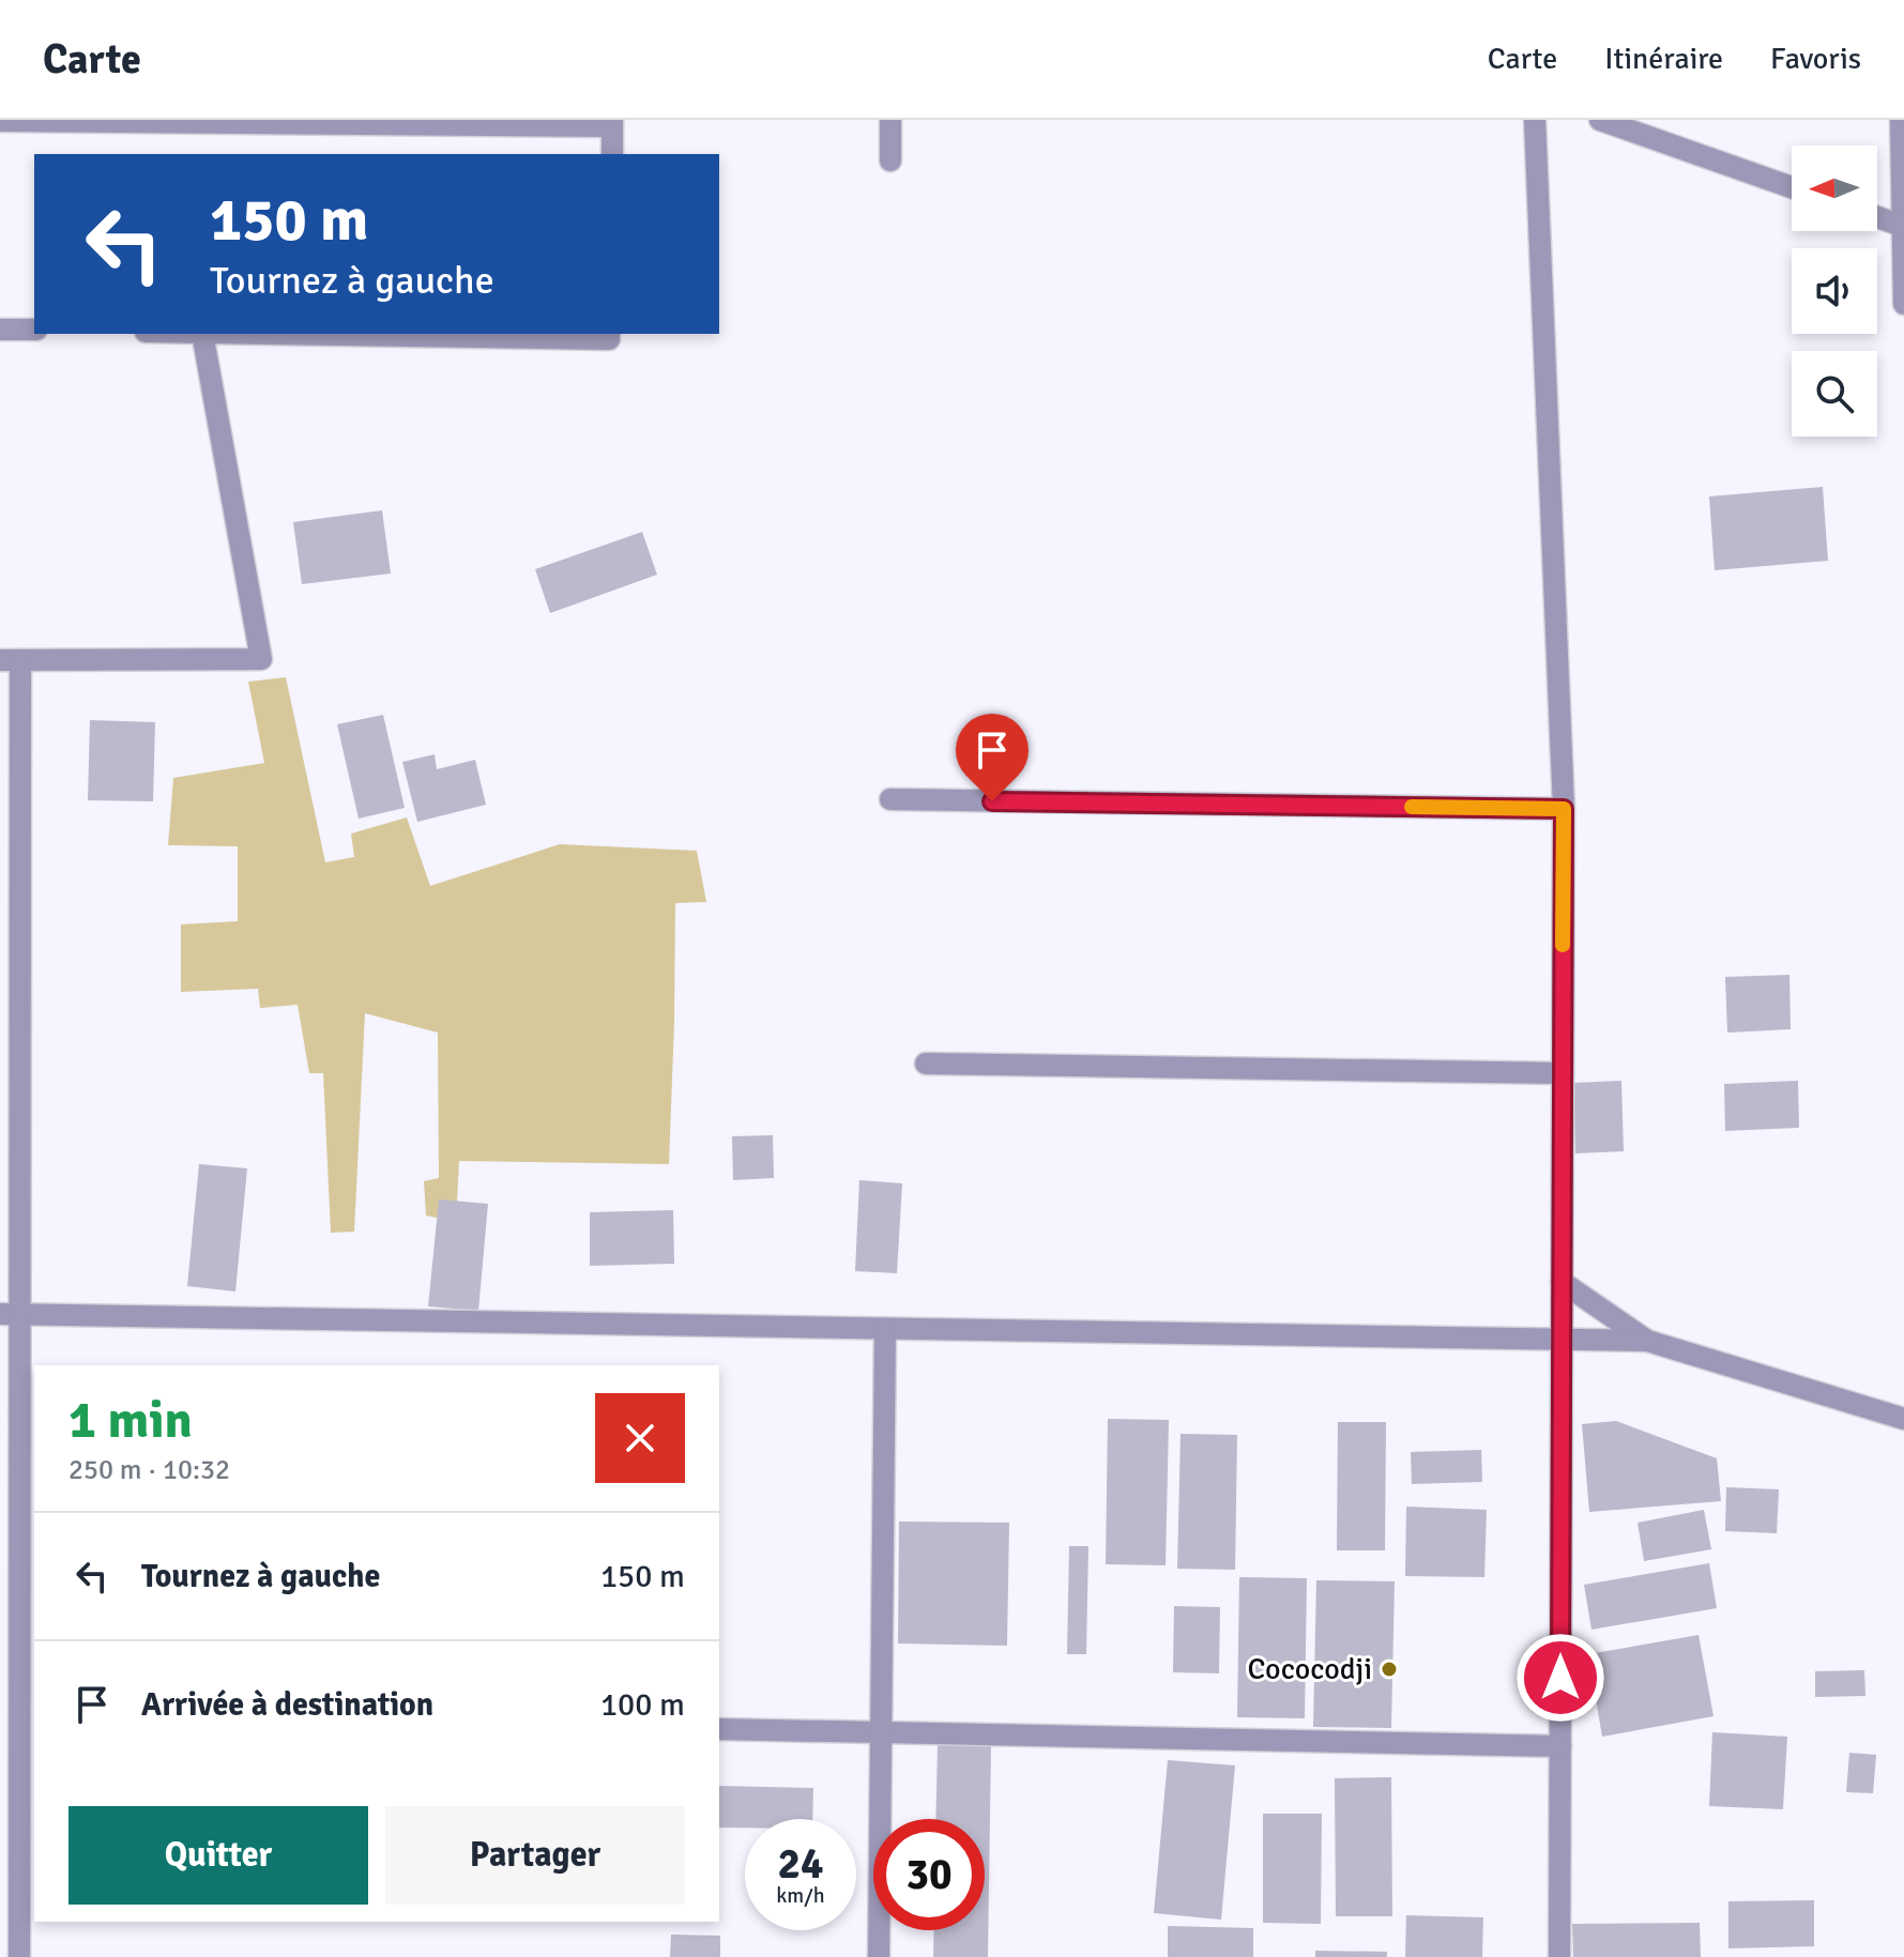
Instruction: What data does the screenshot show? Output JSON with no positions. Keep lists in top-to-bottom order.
{
  "places": ["Cococodji"],
  "north": "left",
  "page": {
    "header": "Carte",
    "nav": ["Carte", "Itinéraire", "Favoris"],
    "turn": ["150 m", "Tournez à gauche"],
    "heading": ["1 min", "250 m · 10:32"],
    "list": [
      {
        "name": "Tournez à gauche",
        "value": "150 m"
      },
      {
        "name": "Arrivée à destination",
        "value": "100 m"
      }
    ],
    "buttons": ["Quitter", "Partager"],
    "speed": "24 km/h",
    "limit": "30"
  }
}
